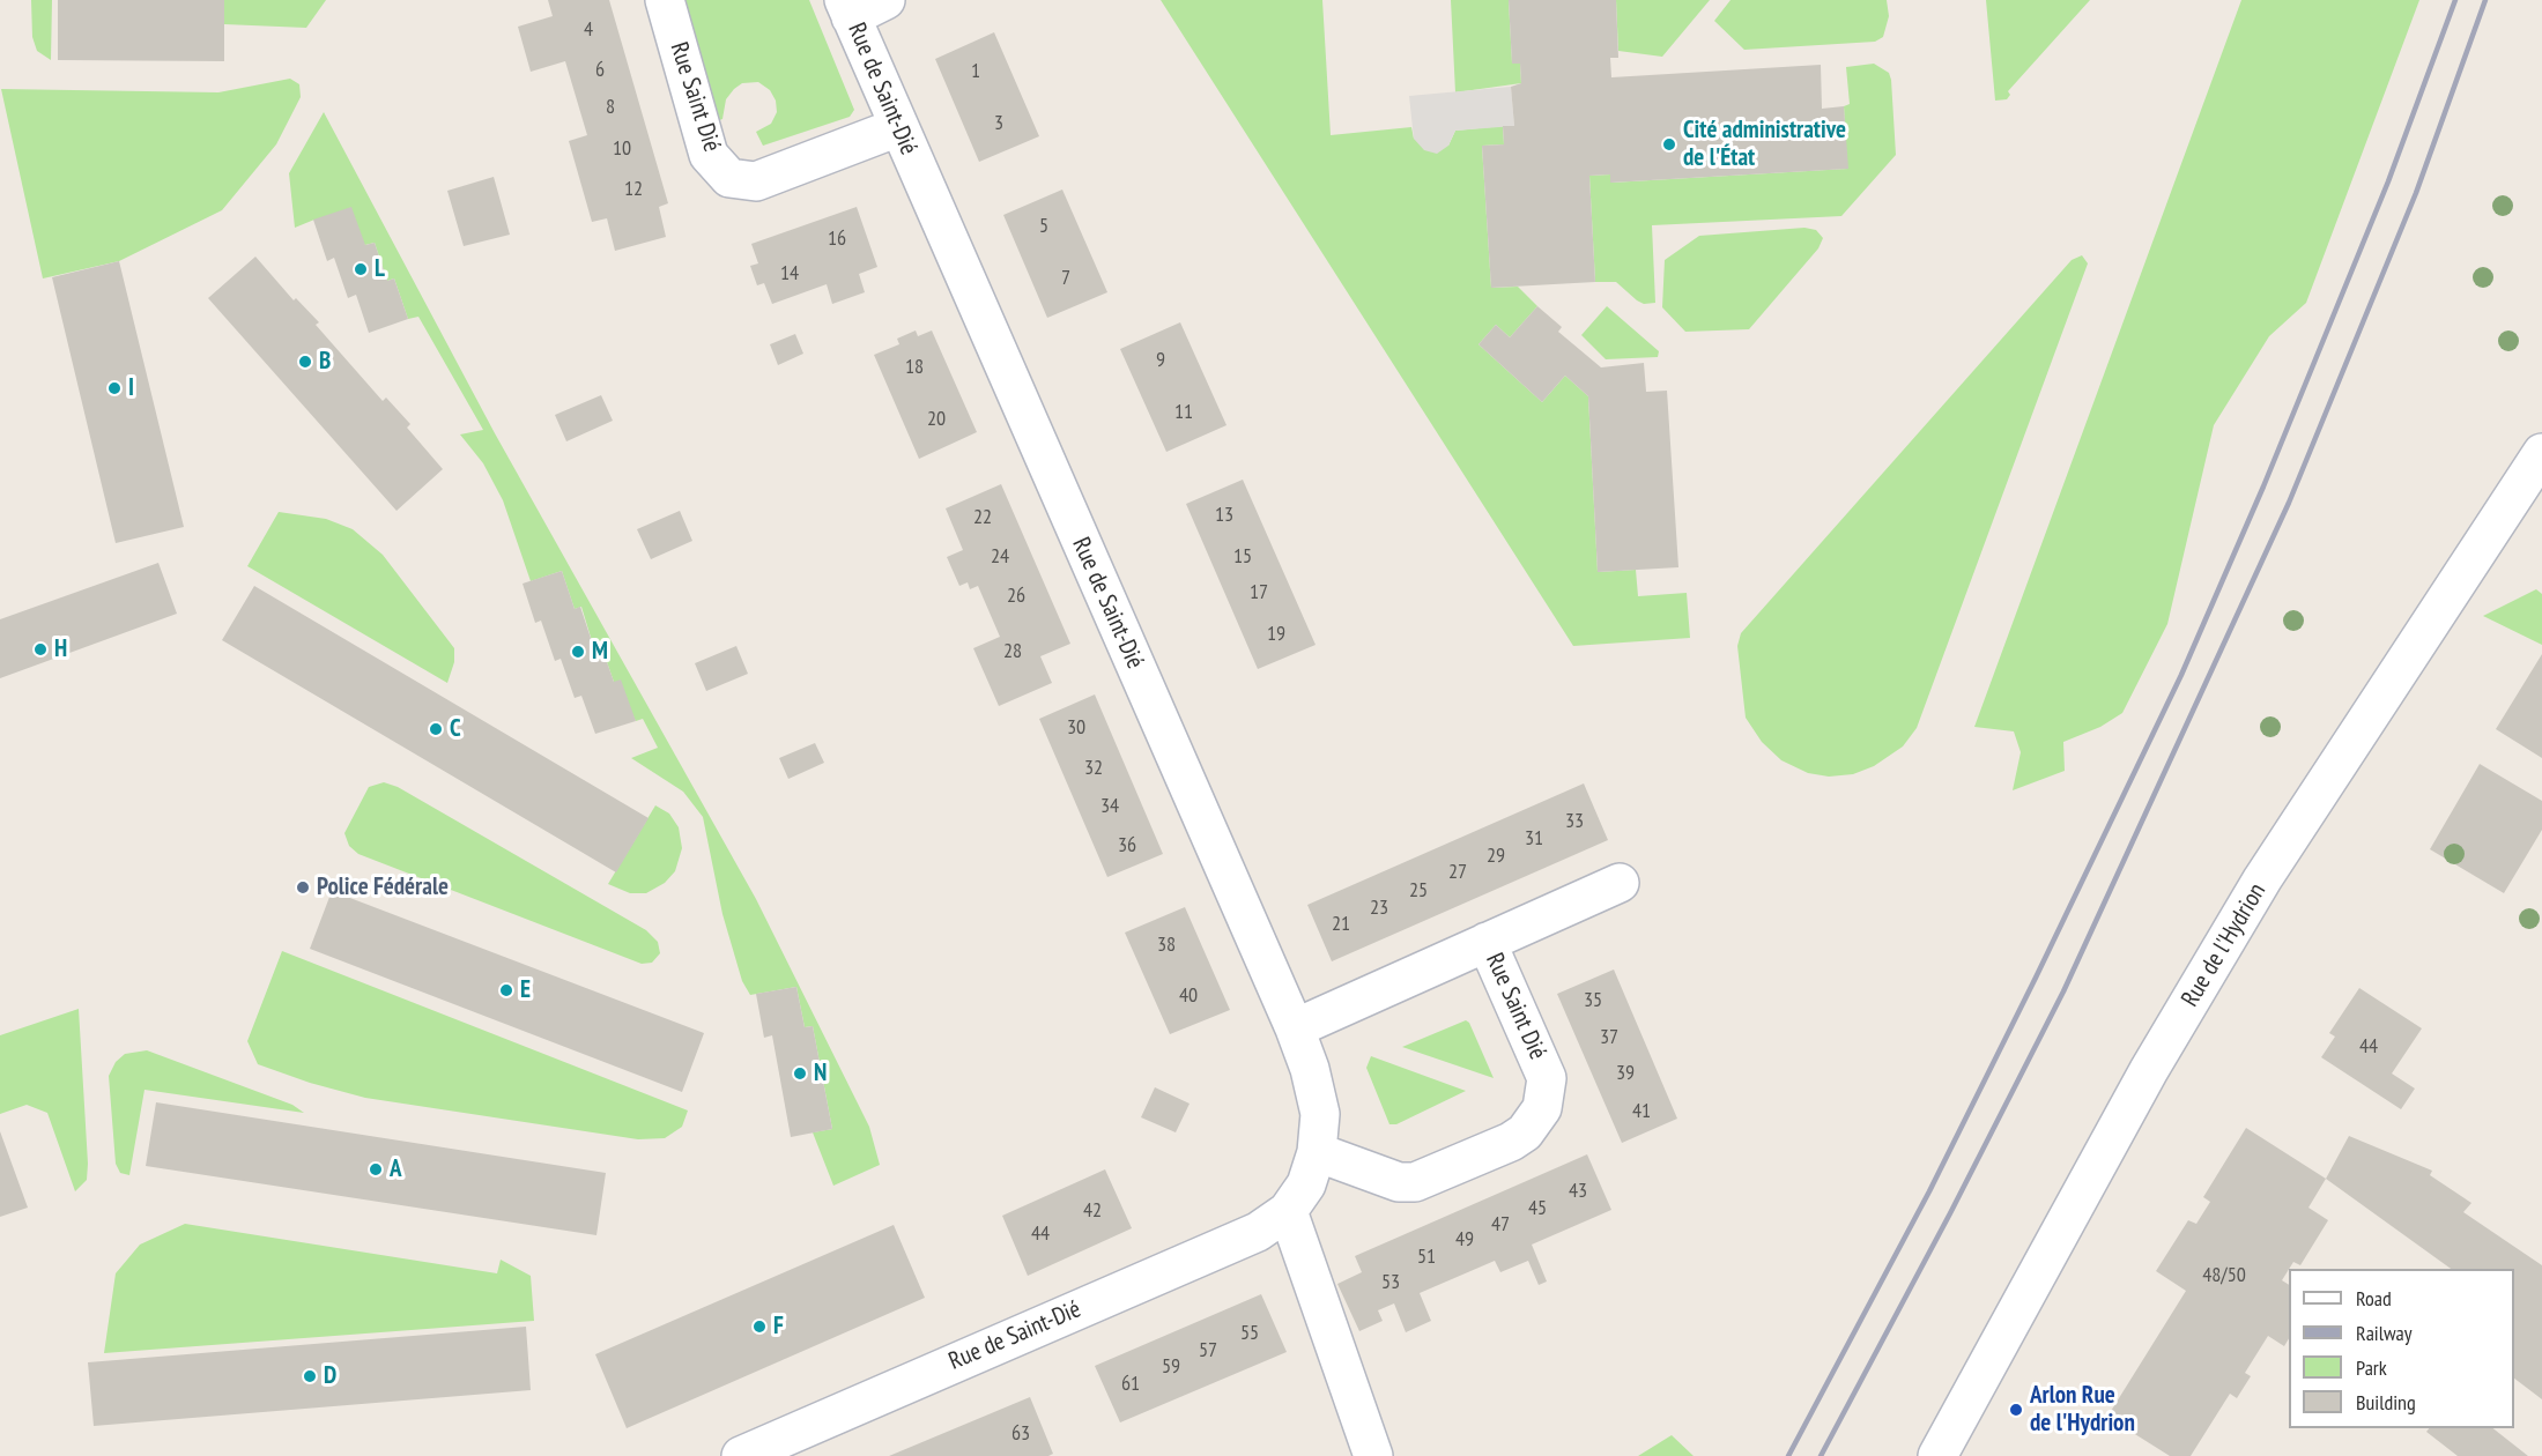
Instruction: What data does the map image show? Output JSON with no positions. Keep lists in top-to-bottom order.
{
  "streets": {
    "street": ["Rue de Saint-Dié", "Rue Saint Dié", "Rue de l'Hydrion"]
  },
  "crossings": [
    ["Rue de Saint-Dié", "Rue Saint Dié"]
  ],
  "places": [
    "Cité administrative de l'État",
    "L",
    "B",
    "I",
    "H",
    "M",
    "C",
    "Police Fédérale",
    "E",
    "N",
    "A",
    "F",
    "D",
    "Arlon Rue de l'Hydrion"
  ],
  "house_numbers": [
    "4",
    "6",
    "1",
    "8",
    "3",
    "10",
    "12",
    "5",
    "16",
    "14",
    "7",
    "9",
    "18",
    "11",
    "20",
    "13",
    "22",
    "24",
    "15",
    "17",
    "26",
    "19",
    "28",
    "30",
    "32",
    "34",
    "33",
    "31",
    "36",
    "29",
    "27",
    "25",
    "23",
    "21",
    "38",
    "40",
    "35",
    "37",
    "44",
    "39",
    "41",
    "43",
    "45",
    "42",
    "47",
    "44",
    "49",
    "51",
    "48/50",
    "53",
    "55",
    "57",
    "59",
    "61",
    "63"
  ],
  "legend": [
    "Road",
    "Railway",
    "Park",
    "Building"
  ]
}
